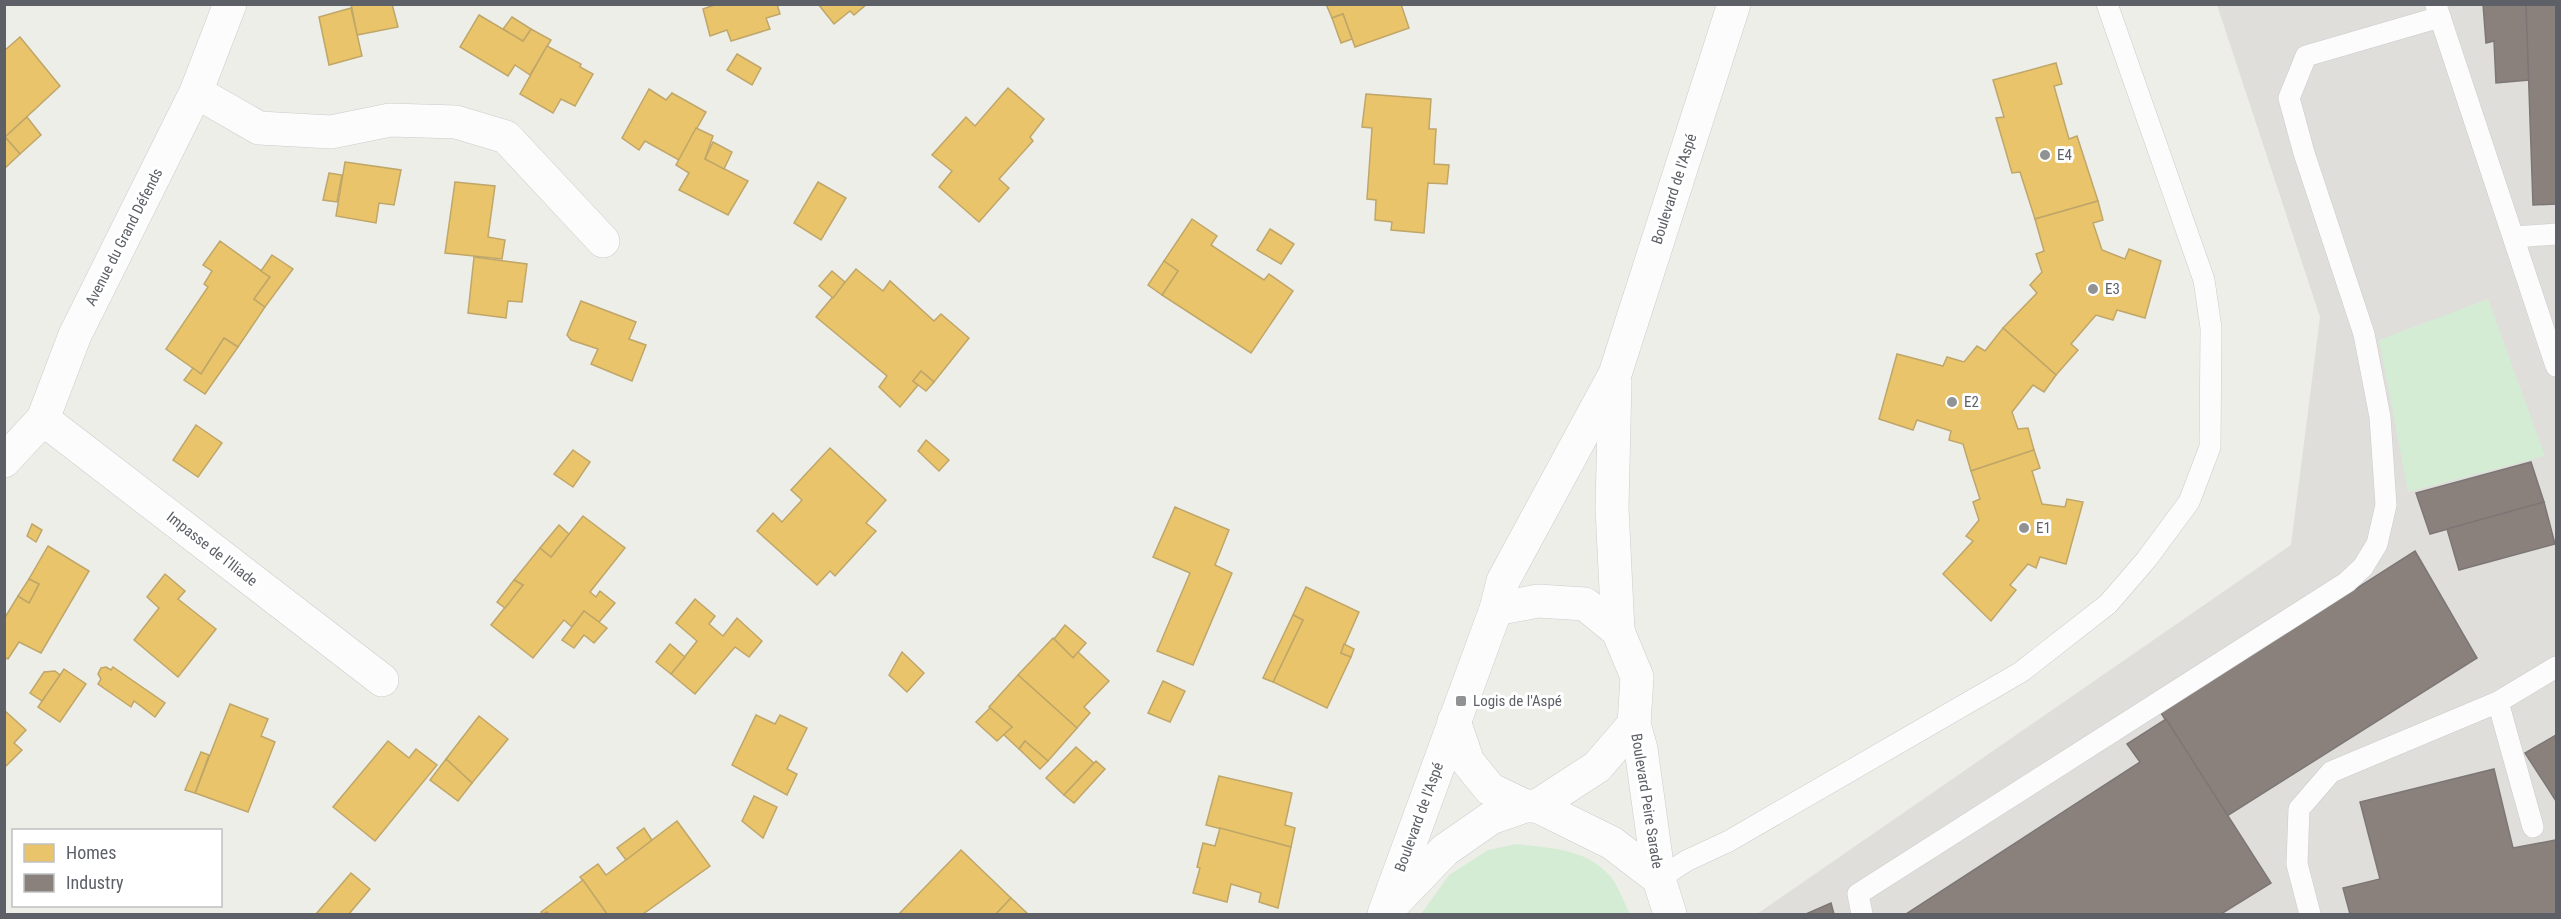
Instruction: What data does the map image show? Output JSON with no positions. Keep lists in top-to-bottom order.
{
  "streets": {
    "street": [
      "Boulevard de l'Aspé",
      "Avenue du Grand Défends",
      "Impasse de l'Iliade",
      "Boulevard Peire Sarade"
    ]
  },
  "crossings": [
    ["Boulevard de l'Aspé", "Boulevard Peire Sarade"],
    ["Avenue du Grand Défends", "Impasse de l'Iliade"]
  ],
  "places": {
    "other": [
      "E4",
      "E3",
      "E2",
      "E1"
    ],
    "transit": ["Logis de l'Aspé"]
  },
  "legend": ["Homes", "Industry"]
}
